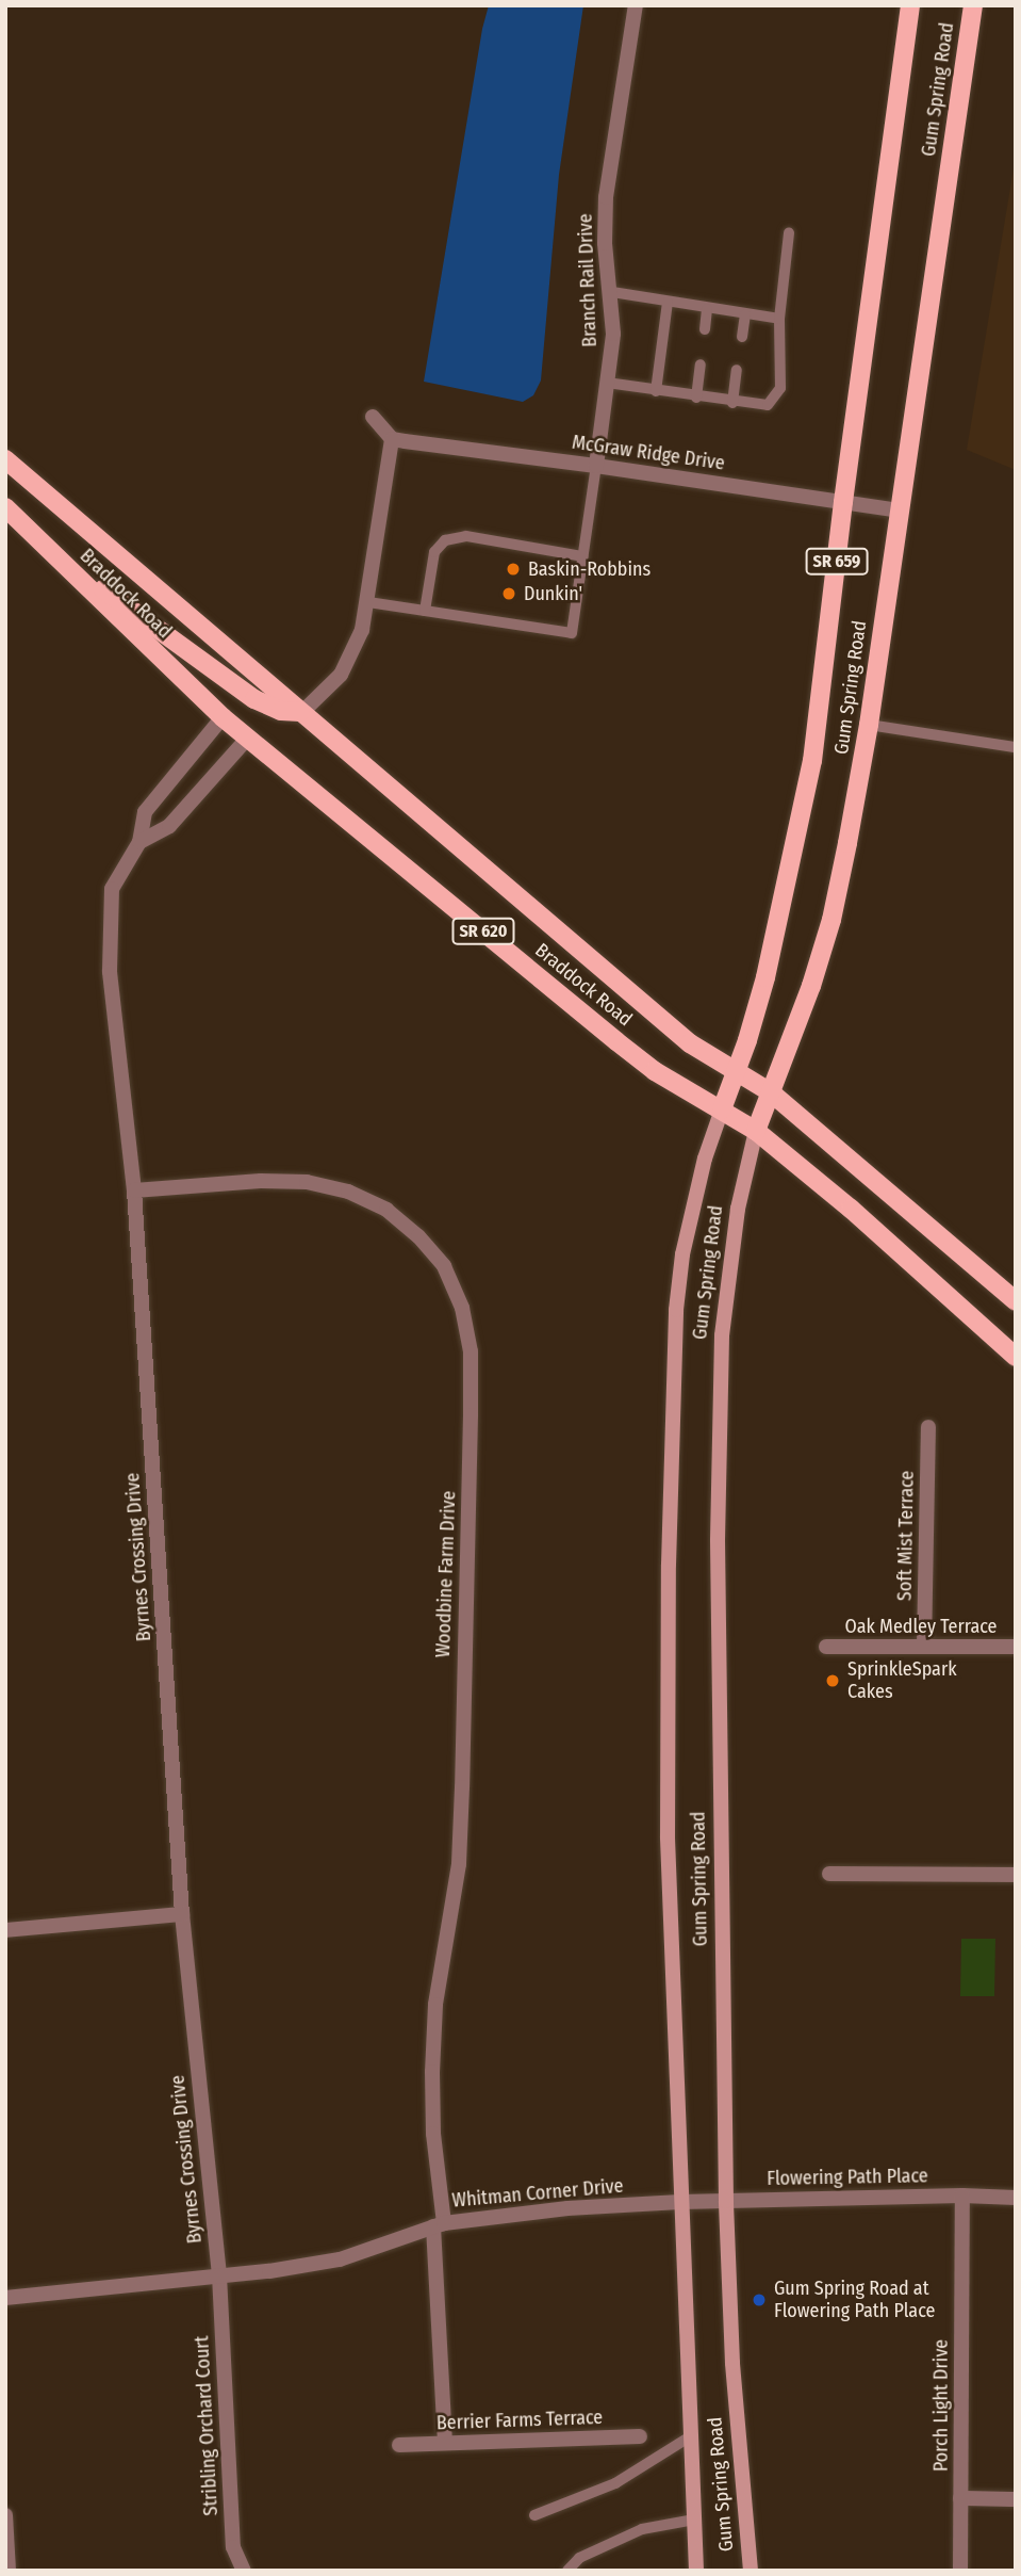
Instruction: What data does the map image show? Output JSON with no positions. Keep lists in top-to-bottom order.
{
  "streets": {
    "main road": [
      "Gum Spring Road",
      "SR 659",
      "Braddock Road",
      "SR 620"
    ],
    "street": [
      "Branch Rail Drive",
      "McGraw Ridge Drive",
      "Soft Mist Terrace",
      "Byrnes Crossing Drive",
      "Woodbine Farm Drive",
      "Oak Medley Terrace",
      "Flowering Path Place",
      "Whitman Corner Drive",
      "Porch Light Drive",
      "Berrier Farms Terrace",
      "Stribling Orchard Court"
    ]
  },
  "crossings": [
    ["Gum Spring Road", "McGraw Ridge Drive"],
    ["Gum Spring Road", "Braddock Road"],
    ["Gum Spring Road", "Flowering Path Place"],
    ["Gum Spring Road", "Whitman Corner Drive"],
    ["Branch Rail Drive", "McGraw Ridge Drive"],
    ["Braddock Road", "Byrnes Crossing Drive"],
    ["Soft Mist Terrace", "Oak Medley Terrace"],
    ["Byrnes Crossing Drive", "Woodbine Farm Drive"],
    ["Byrnes Crossing Drive", "Whitman Corner Drive"],
    ["Byrnes Crossing Drive", "Stribling Orchard Court"],
    ["Woodbine Farm Drive", "Whitman Corner Drive"],
    ["Woodbine Farm Drive", "Berrier Farms Terrace"],
    ["Flowering Path Place", "Whitman Corner Drive"],
    ["Flowering Path Place", "Porch Light Drive"],
    ["Whitman Corner Drive", "Stribling Orchard Court"]
  ],
  "places": [
    "Baskin-Robbins",
    "Dunkin'",
    "SprinkleSpark Cakes",
    "Gum Spring Road at Flowering Path Place"
  ]
}
